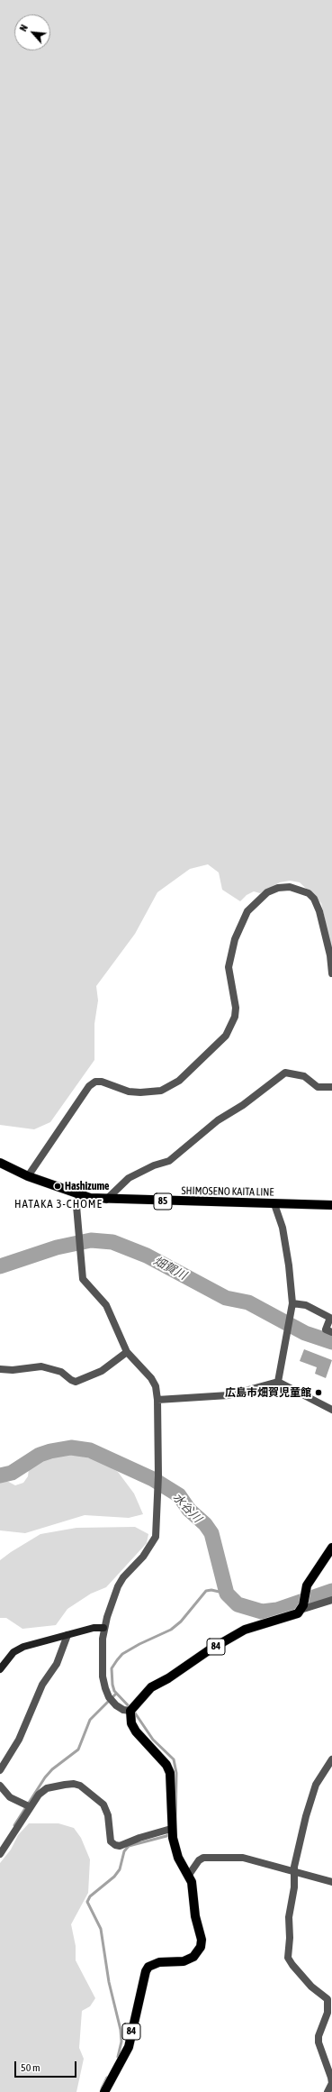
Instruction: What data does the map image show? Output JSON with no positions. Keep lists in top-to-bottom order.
{
  "streets": {
    "main road": ["SHIMOSENO KAITA LINE", "85", "84"]
  },
  "districts": ["HATAKA 3-CHOME"],
  "water": ["畑賀川", "水谷川"],
  "places": ["Hashizume", "広島市畑賀児童館"],
  "scale_bar": "50 m",
  "north": "top left"
}
